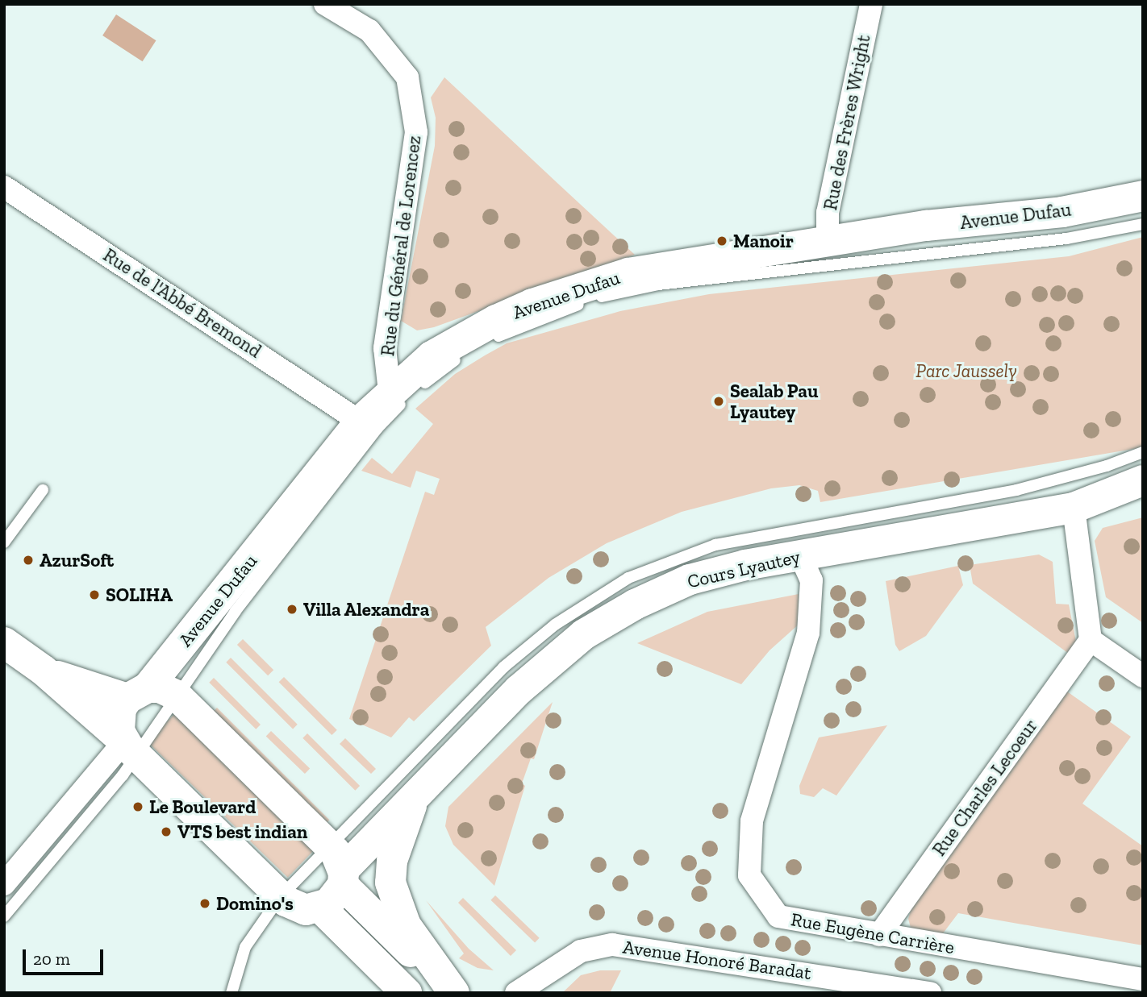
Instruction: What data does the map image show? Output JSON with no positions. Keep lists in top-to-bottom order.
{
  "streets": {
    "main road": ["Avenue Dufau", "Cours Lyautey"],
    "street": [
      "Rue des Frères Wright",
      "Rue du Général de Lorencez",
      "Rue de l'Abbé Bremond",
      "Rue Charles Lecoeur",
      "Rue Eugène Carrière",
      "Avenue Honoré Baradat"
    ]
  },
  "crossings": [
    ["Rue des Frères Wright", "Avenue Dufau"],
    ["Avenue Dufau", "Rue du Général de Lorencez"],
    ["Avenue Dufau", "Rue de l'Abbé Bremond"],
    ["Cours Lyautey", "Rue Eugène Carrière"],
    ["Rue Charles Lecoeur", "Rue Eugène Carrière"]
  ],
  "parks": ["Parc Jaussely"],
  "places": [
    "Manoir",
    "Sealab Pau Lyautey",
    "AzurSoft",
    "SOLIHA",
    "Villa Alexandra",
    "Le Boulevard",
    "VTS best indian",
    "Domino's"
  ],
  "scale_bar": "20 m"
}
